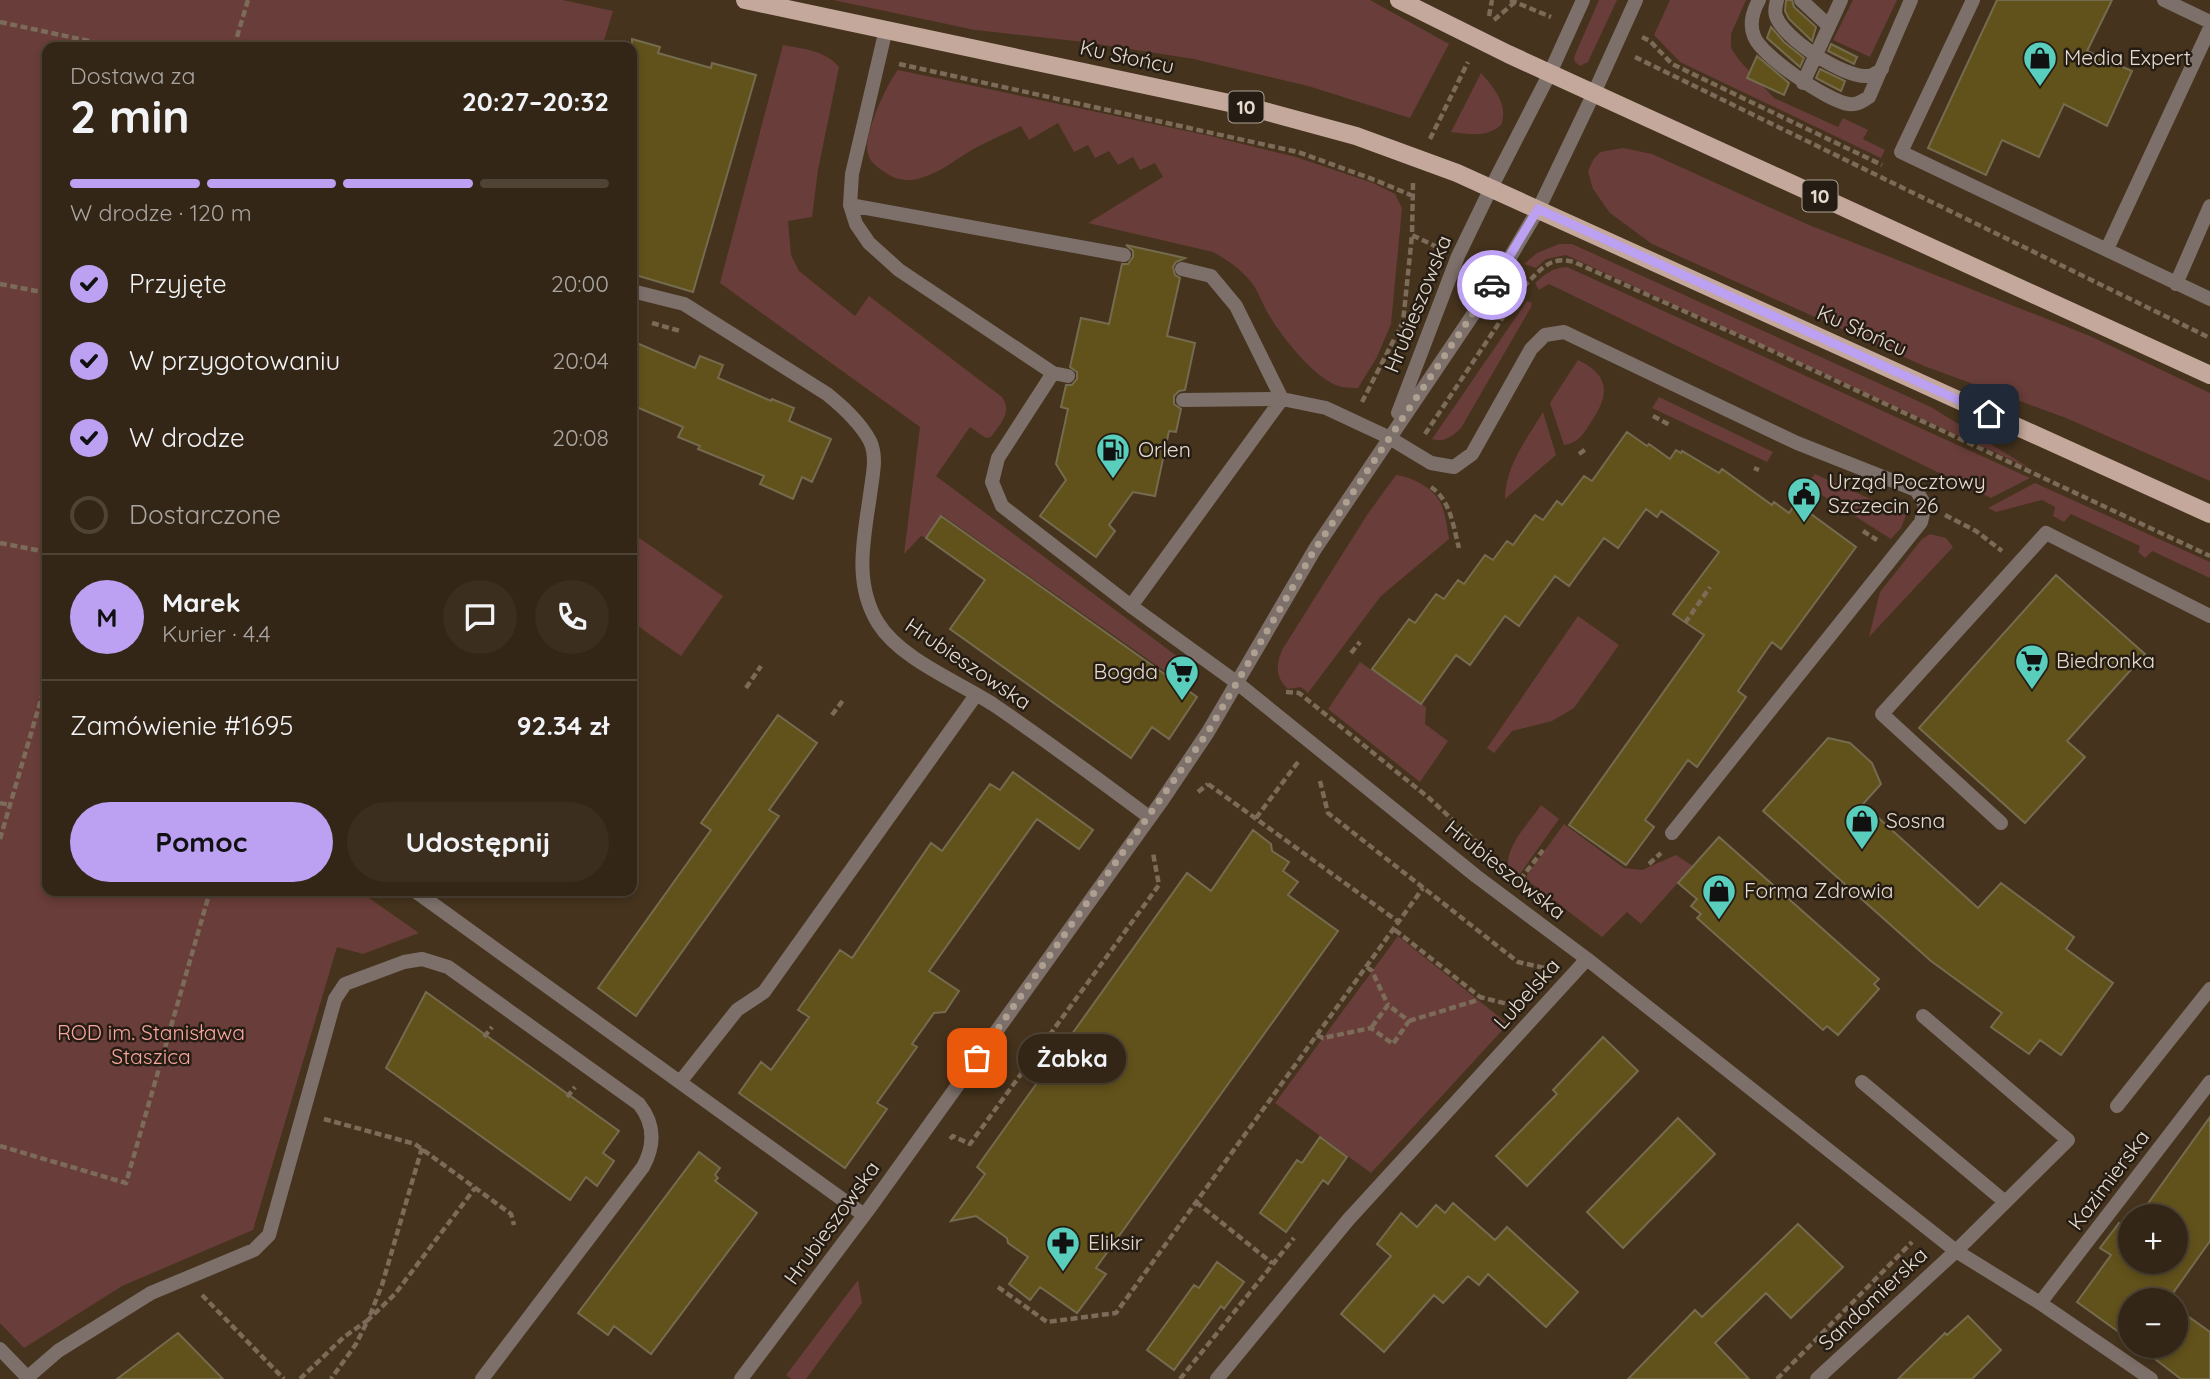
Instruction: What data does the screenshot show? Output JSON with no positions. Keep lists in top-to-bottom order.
{
  "streets": {
    "main road": ["Ku Słońcu", "10"],
    "street": [
      "Hrubieszowska",
      "Lubelska",
      "Kazimierska",
      "Sandomierska"
    ]
  },
  "crossings": [
    ["Ku Słońcu", "Hrubieszowska"],
    ["Hrubieszowska", "Lubelska"],
    ["Lubelska", "Sandomierska"]
  ],
  "parks": ["ROD im. Stanisława Staszica"],
  "places": {
    "shop": ["Media Expert", "Sosna", "Forma Zdrowia"],
    "fuel station": ["Orlen"],
    "public building": ["Urząd Pocztowy Szczecin 26"],
    "supermarket": ["Biedronka", "Bogda"],
    "other": ["Żabka"],
    "pharmacy": ["Eliksir"]
  },
  "page": {
    "heading": ["2 min", "Dostawa za", "20:27–20:32"],
    "panel": [
      "Marek",
      "Kurier · 4.4",
      "Zamówienie #1695",
      "92.34 zł"
    ],
    "bar": "W drodze · 120 m",
    "list": [
      ["Przyjęte", "20:00"],
      ["W przygotowaniu", "20:04"],
      ["W drodze", "20:08"],
      "Dostarczone"
    ],
    "round": "M",
    "buttons": ["Pomoc", "Udostępnij"],
    "bubble": "Żabka",
    "map_buttons": ["+", "−"]
  }
}
